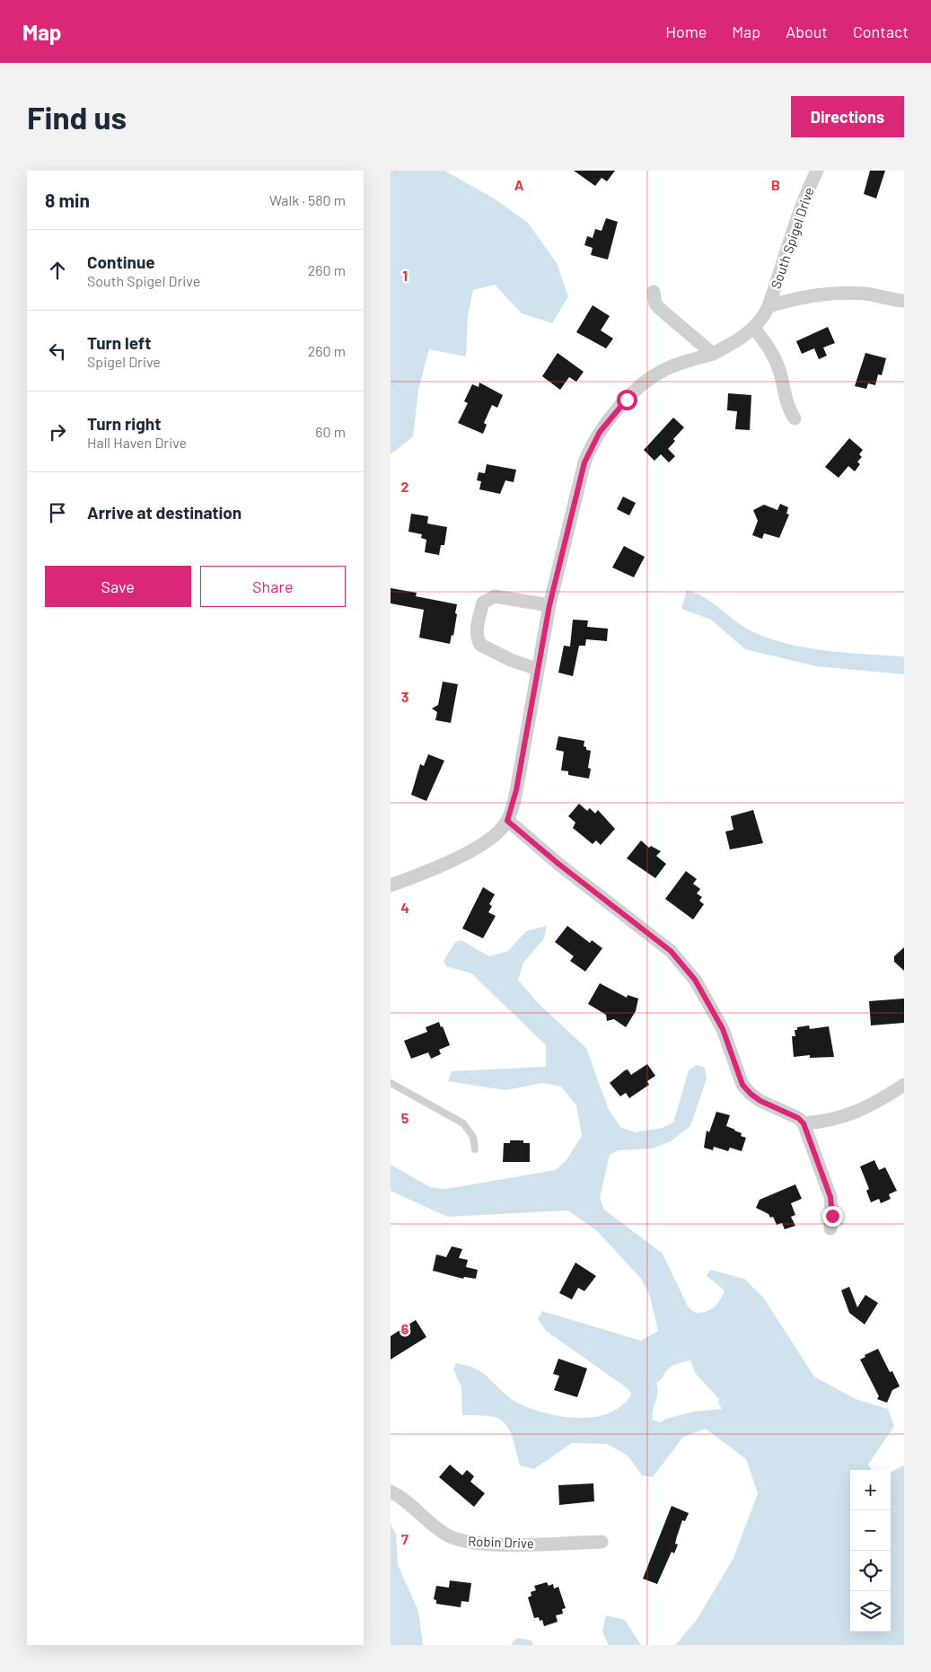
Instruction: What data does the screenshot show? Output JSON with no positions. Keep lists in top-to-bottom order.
{
  "streets": {
    "street": ["South Spigel Drive", "Robin Drive"]
  },
  "page": {
    "header": "Map",
    "nav": [
      "Home",
      "Map",
      "About",
      "Contact"
    ],
    "buttons": [
      "Directions",
      ["Save", "Share"]
    ],
    "title": "Find us",
    "heading": ["8 min", "Walk · 580 m"],
    "list": [
      ["Continue", "South Spigel Drive", "260 m"],
      ["Turn left", "Spigel Drive", "260 m"],
      ["Turn right", "Hall Haven Drive", "60 m"],
      "Arrive at destination"
    ],
    "map_buttons": ["+", "−"]
  },
  "grid": {
    "columns": ["A", "B"],
    "rows": [
      "1",
      "2",
      "3",
      "4",
      "5",
      "6",
      "7"
    ]
  }
}
